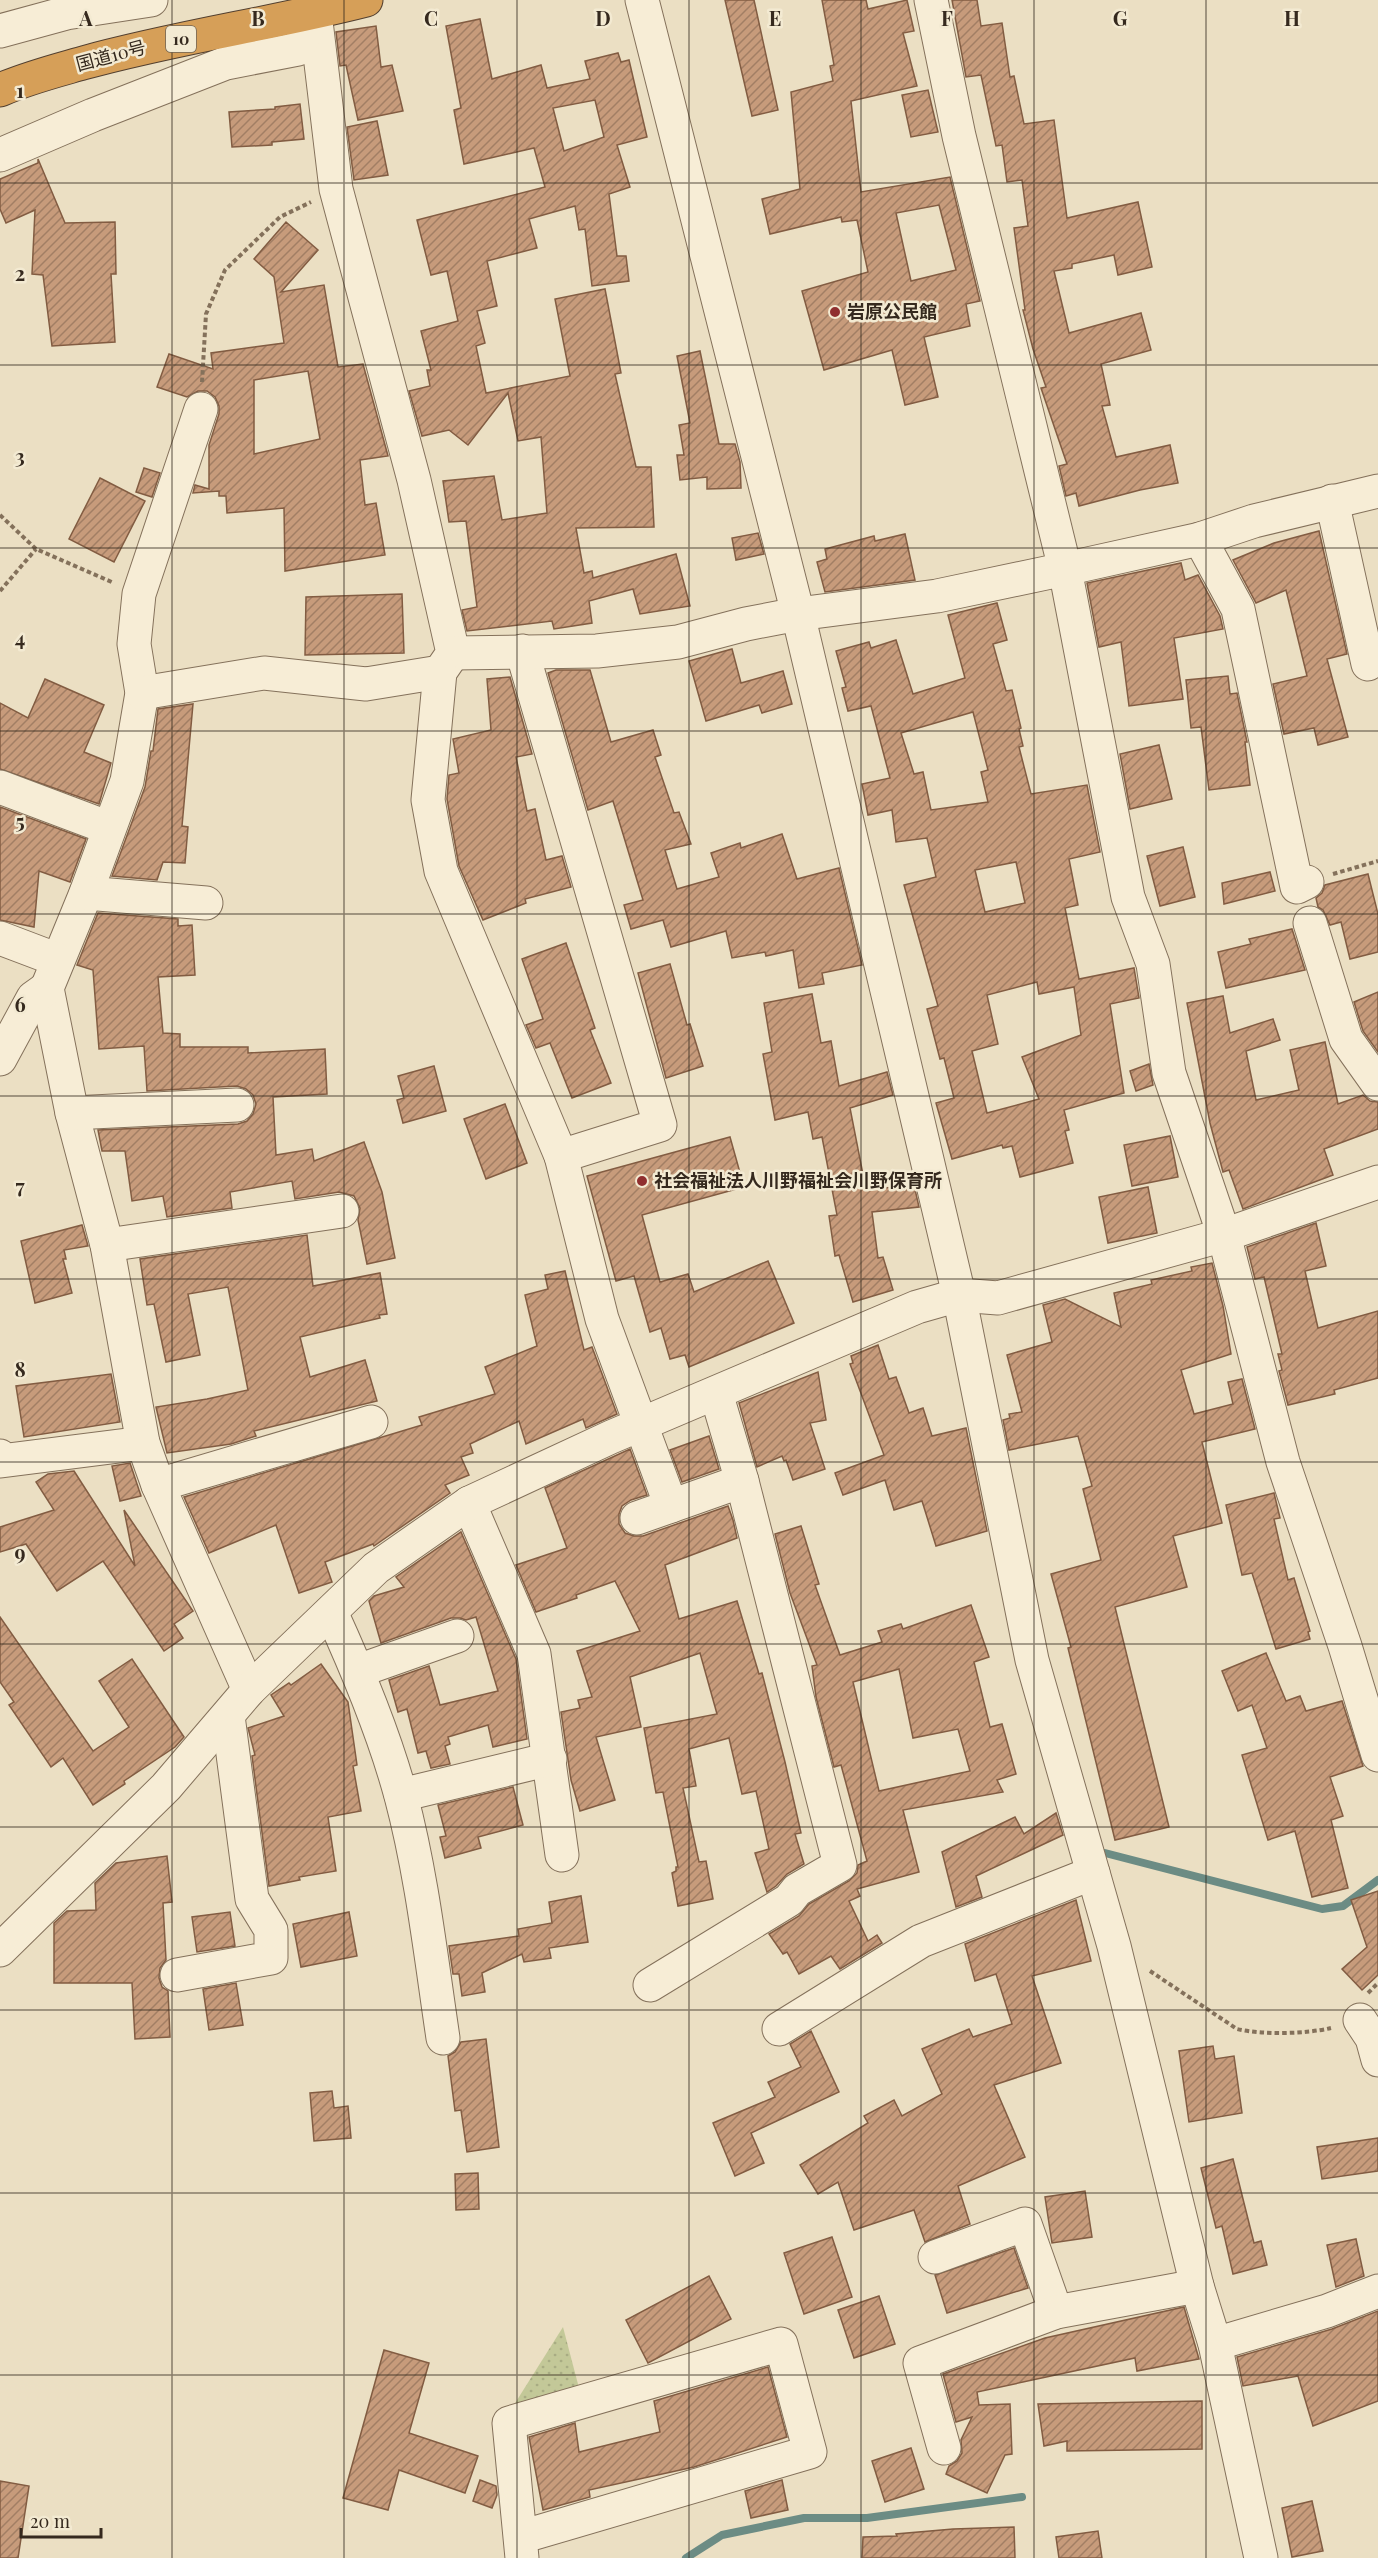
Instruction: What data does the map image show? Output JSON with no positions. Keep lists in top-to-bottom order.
{
  "streets": {
    "highway": ["10", "国道10号"]
  },
  "places": ["岩原公民館", "社会福祉法人川野福祉会川野保育所"],
  "scale_bar": "20 m",
  "grid": {
    "columns": [
      "A",
      "B",
      "C",
      "D",
      "E",
      "F",
      "G",
      "H"
    ],
    "rows": [
      "1",
      "2",
      "3",
      "4",
      "5",
      "6",
      "7",
      "8",
      "9"
    ]
  }
}
